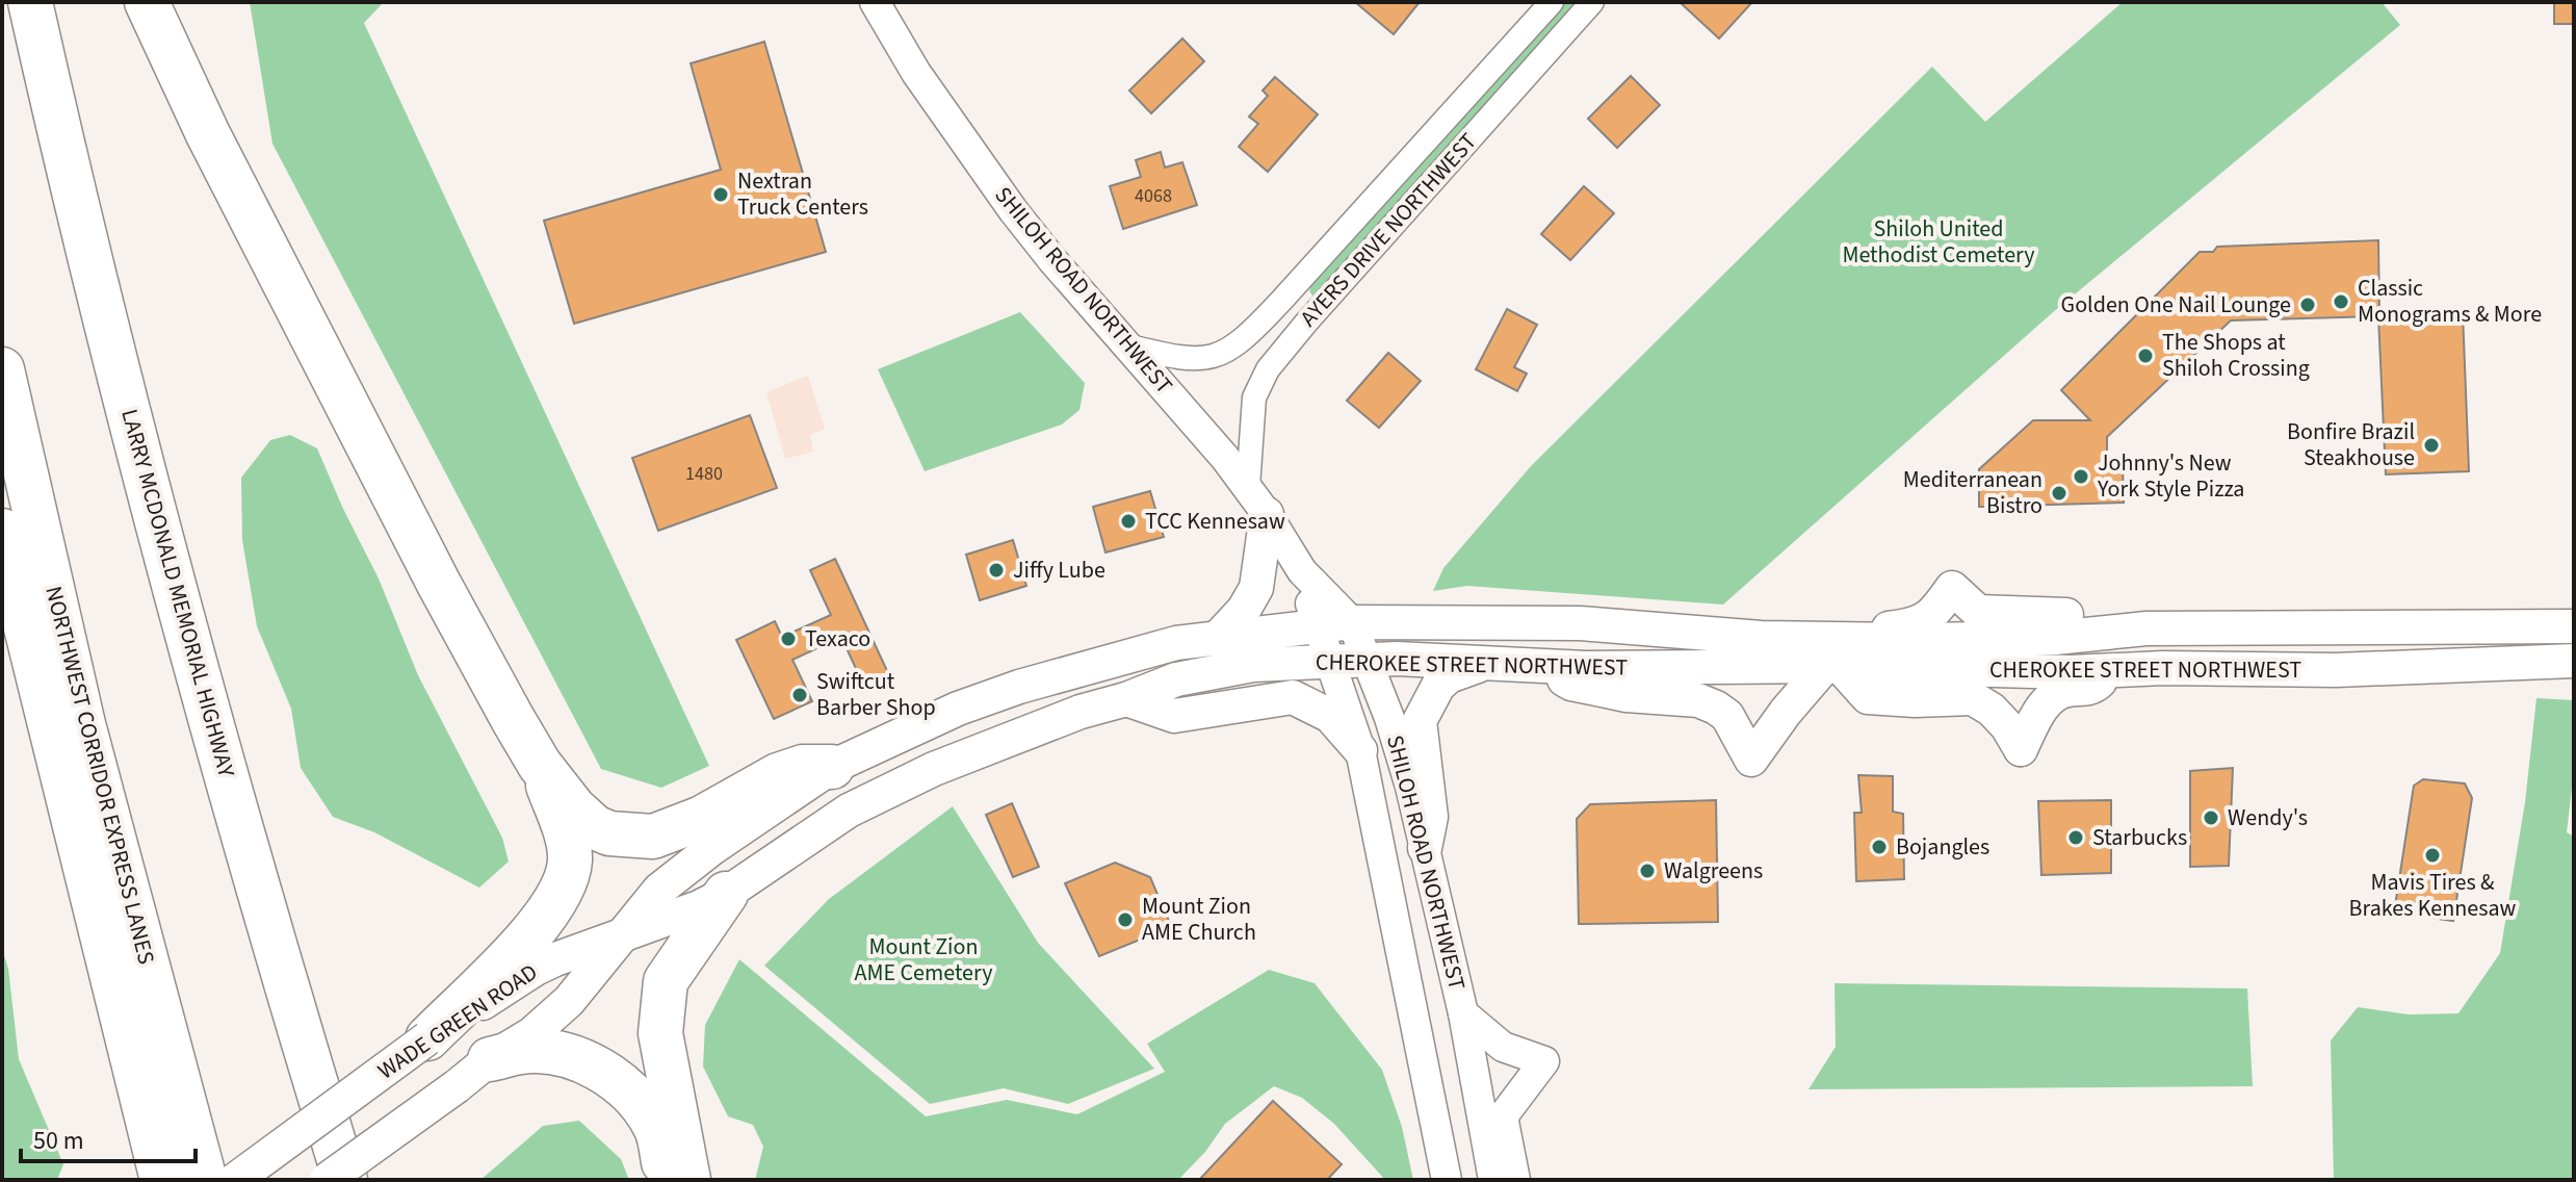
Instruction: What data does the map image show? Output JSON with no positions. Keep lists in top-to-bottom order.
{
  "streets": {
    "highway": ["LARRY MCDONALD MEMORIAL HIGHWAY", "NORTHWEST CORRIDOR EXPRESS LANES"],
    "main road": ["CHEROKEE STREET NORTHWEST", "WADE GREEN ROAD"],
    "street": ["AYERS DRIVE NORTHWEST", "SHILOH ROAD NORTHWEST"]
  },
  "crossings": [
    ["AYERS DRIVE NORTHWEST", "SHILOH ROAD NORTHWEST"],
    ["SHILOH ROAD NORTHWEST", "CHEROKEE STREET NORTHWEST"],
    ["CHEROKEE STREET NORTHWEST", "WADE GREEN ROAD"]
  ],
  "parks": ["Shiloh United Methodist Cemetery", "Mount Zion AME Cemetery"],
  "places": [
    "Nextran Truck Centers",
    "Classic Monograms & More",
    "Golden One Nail Lounge",
    "The Shops at Shiloh Crossing",
    "Bonfire Brazil Steakhouse",
    "Johnny's New York Style Pizza",
    "Mediterranean Bistro",
    "TCC Kennesaw",
    "Jiffy Lube",
    "Texaco",
    "Swiftcut Barber Shop",
    "Wendy's",
    "Starbucks",
    "Bojangles",
    "Mavis Tires & Brakes Kennesaw",
    "Walgreens",
    "Mount Zion AME Church"
  ],
  "house_numbers": ["4068", "1480"],
  "scale_bar": "50 m"
}
